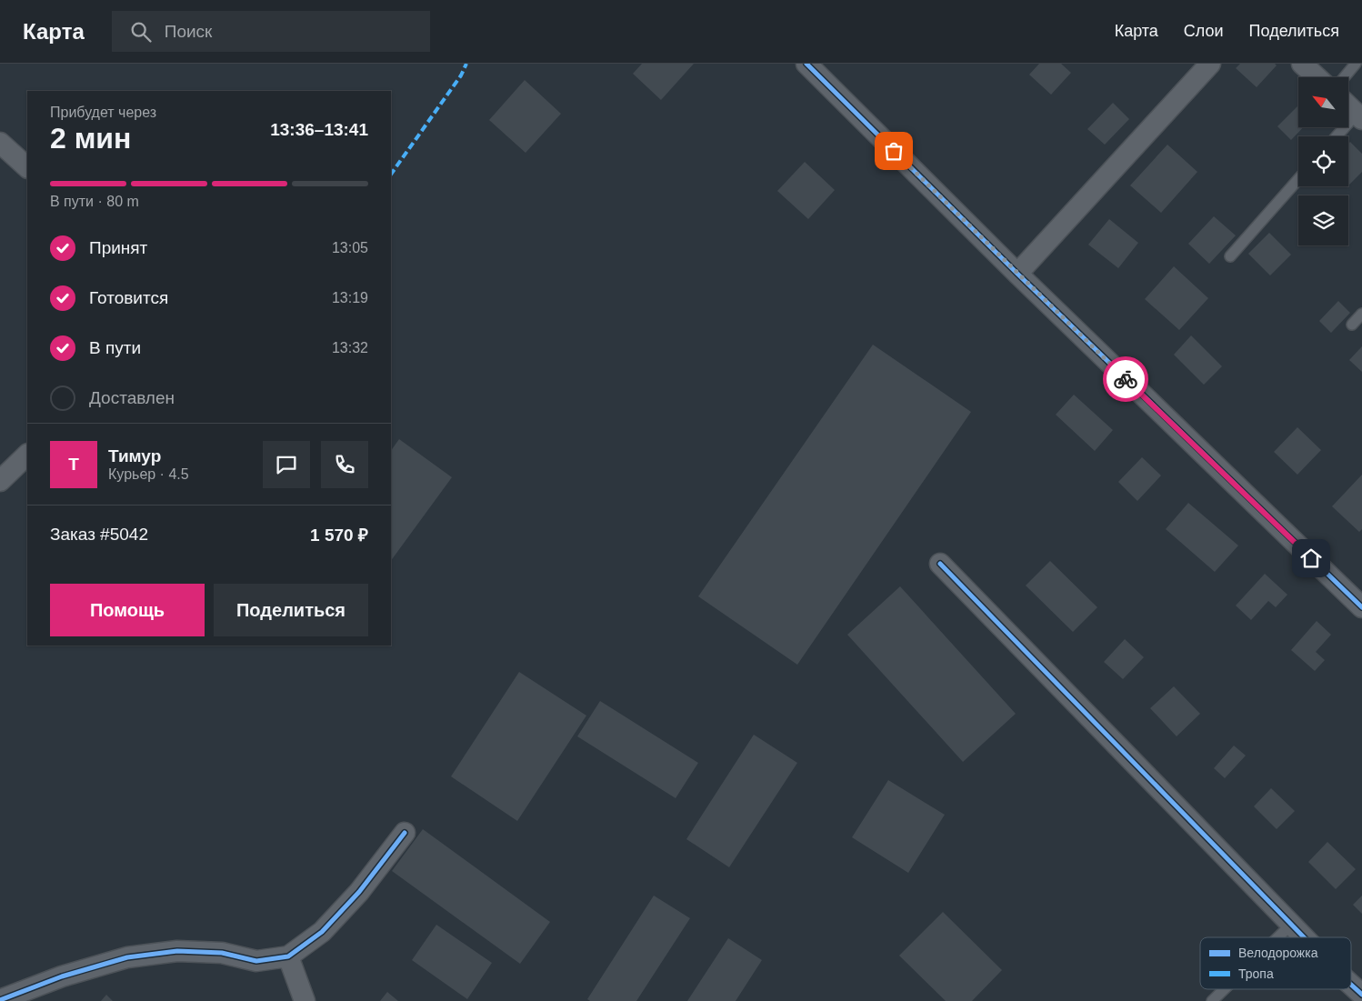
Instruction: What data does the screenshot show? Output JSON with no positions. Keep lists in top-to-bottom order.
{
  "legend": ["Велодорожка", "Тропа"],
  "north": "top left",
  "page": {
    "header": "Карта",
    "search": "Поиск",
    "nav": ["Карта", "Слои", "Поделиться"],
    "heading": ["2 мин", "Прибудет через", "13:36–13:41"],
    "panel": [
      "Тимур",
      "Курьер · 4.5",
      "Заказ #5042",
      "1 570 ₽"
    ],
    "bar": "В пути · 80 m",
    "list": [
      ["Принят", "13:05"],
      ["Готовится", "13:19"],
      ["В пути", "13:32"],
      "Доставлен"
    ],
    "round": "Т",
    "buttons": ["Помощь", "Поделиться"]
  }
}
